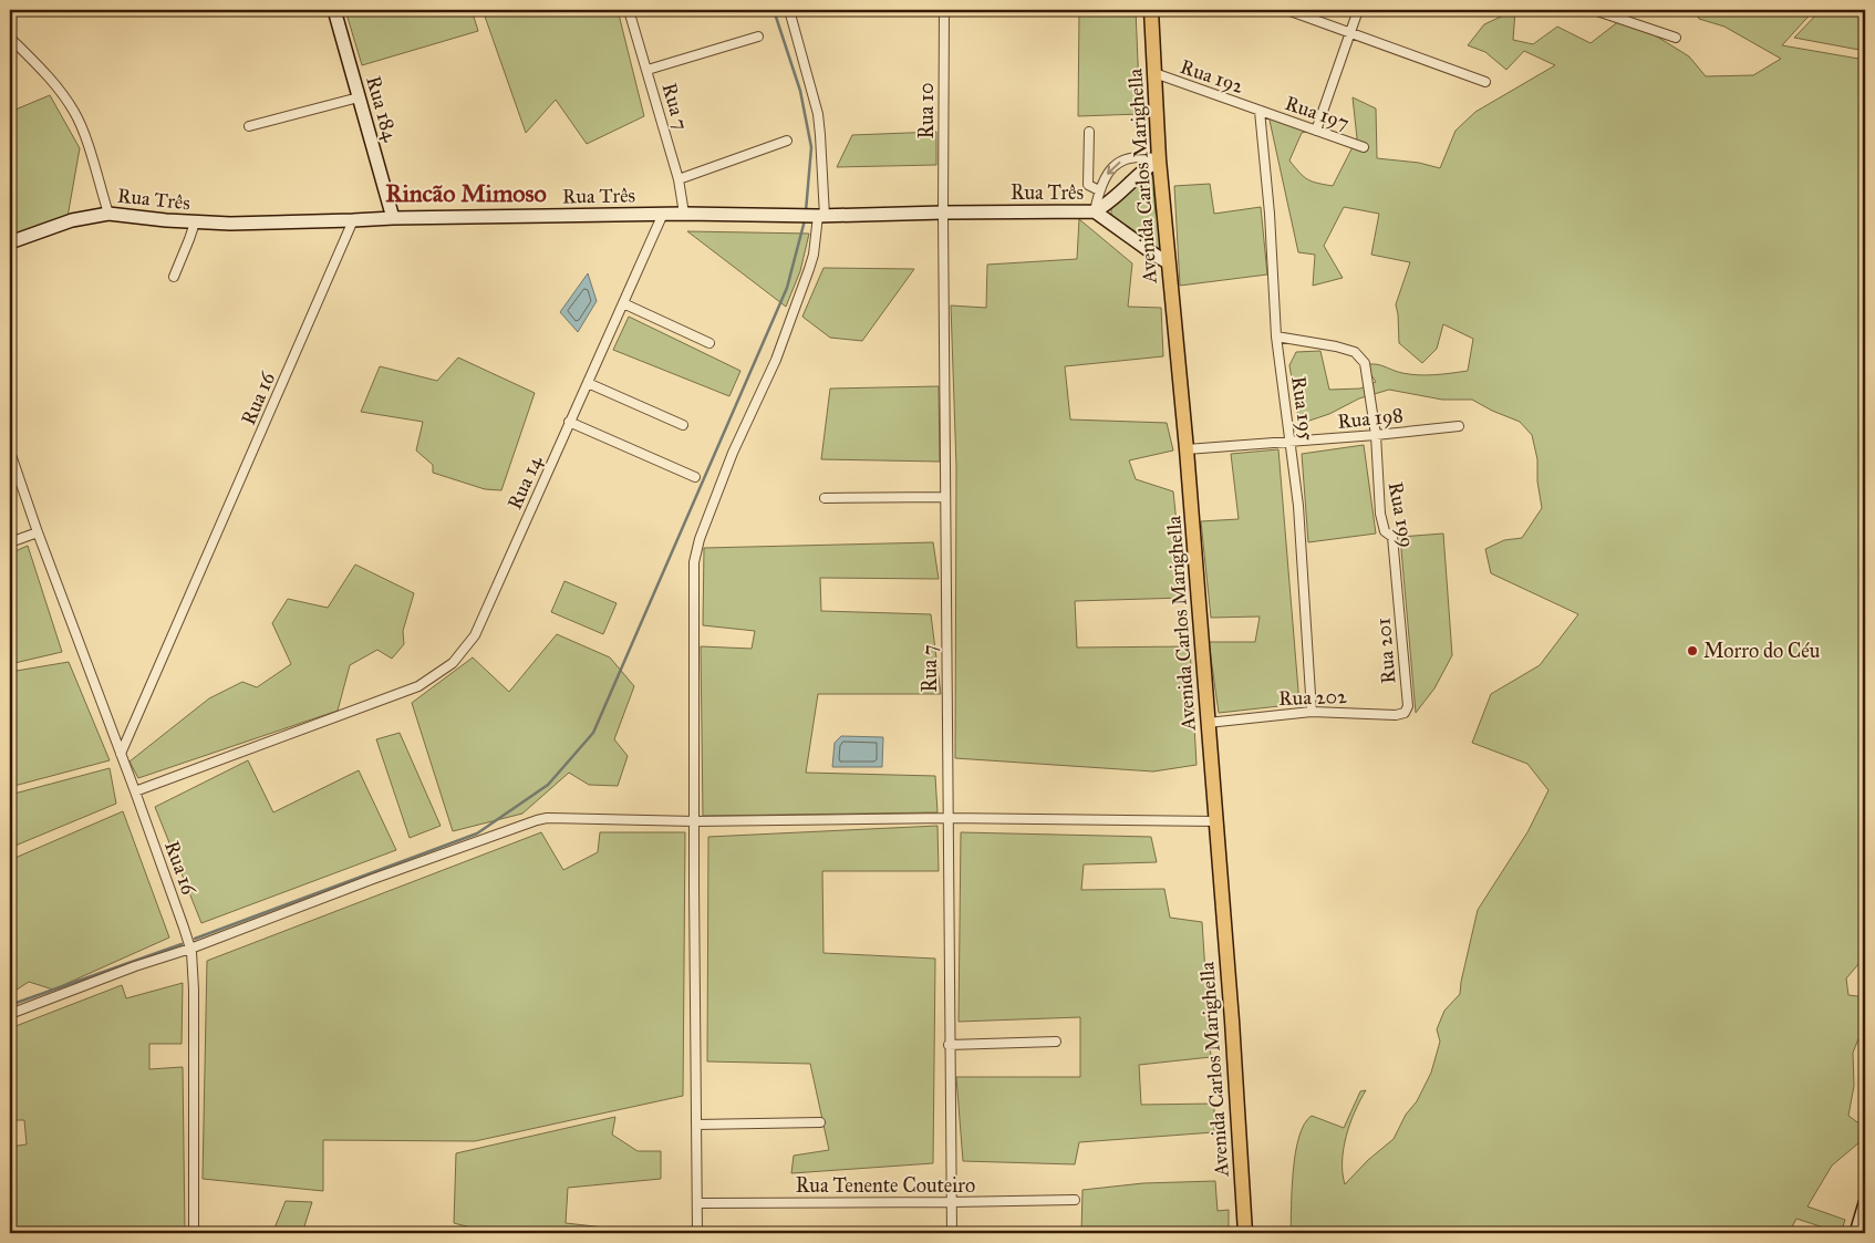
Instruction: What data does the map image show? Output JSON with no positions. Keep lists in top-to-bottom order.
{
  "streets": {
    "main road": ["Rua 184", "Avenida Carlos Marighella", "Rua Três"],
    "street": [
      "Rua 192",
      "Rua 7",
      "Rua 10",
      "Rua 197",
      "Rua 16",
      "Rua 195",
      "Rua 198",
      "Rua 14",
      "Rua 199",
      "Rua 201",
      "Rua 202",
      "Rua Tenente Couteiro"
    ]
  },
  "crossings": [
    ["Rua 192", "Rua 197"],
    ["Rua 192", "Avenida Carlos Marighella"],
    ["Rua 192", "Rua 195"],
    ["Rua 7", "Rua 10"],
    ["Rua 7", "Rua Três"],
    ["Rua 7", "Rua Tenente Couteiro"],
    ["Rua 184", "Rua Três"],
    ["Rua 10", "Rua Três"],
    ["Rua 197", "Rua 195"],
    ["Avenida Carlos Marighella", "Rua Três"],
    ["Avenida Carlos Marighella", "Rua 198"],
    ["Avenida Carlos Marighella", "Rua 202"],
    ["Rua Três", "Rua 16"],
    ["Rua Três", "Rua 14"],
    ["Rua 16", "Rua 14"],
    ["Rua 195", "Rua 198"],
    ["Rua 195", "Rua 202"],
    ["Rua 198", "Rua 199"],
    ["Rua 199", "Rua 201"],
    ["Rua 201", "Rua 202"]
  ],
  "districts": ["Rincão Mimoso"],
  "places": ["Morro do Céu"]
}
